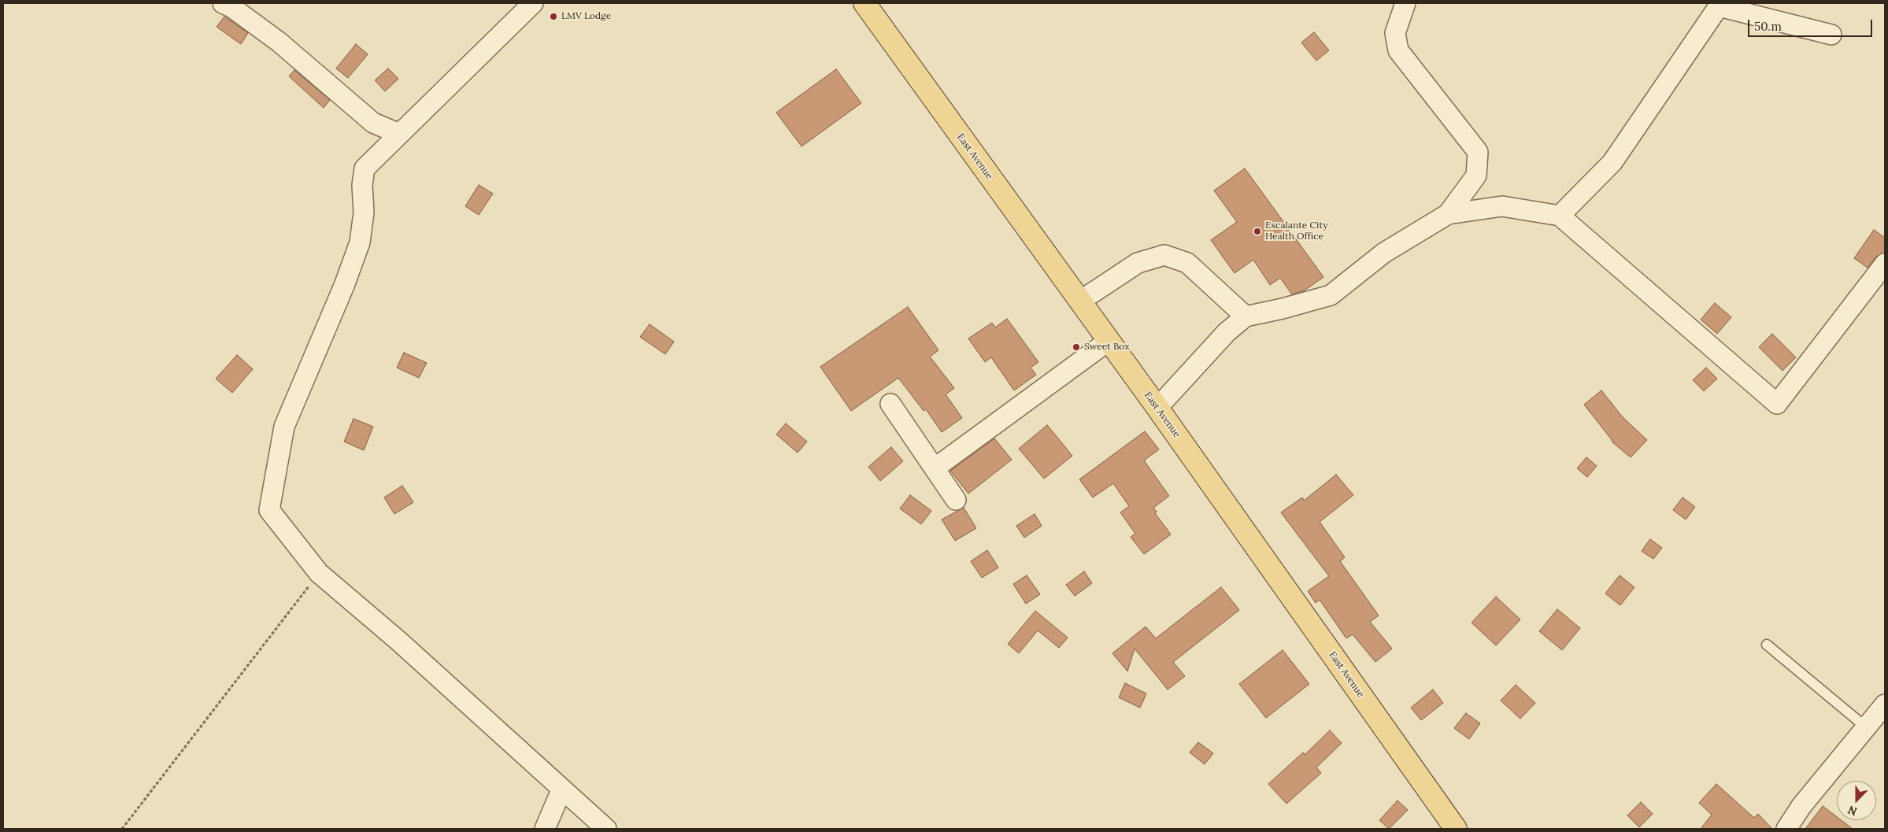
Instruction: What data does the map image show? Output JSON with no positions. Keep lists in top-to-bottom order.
{
  "streets": {
    "main road": ["East Avenue"]
  },
  "places": ["LMV Lodge", "Escalante City Health Office", "Sweet Box"],
  "scale_bar": "50 m",
  "north": "bottom"
}
